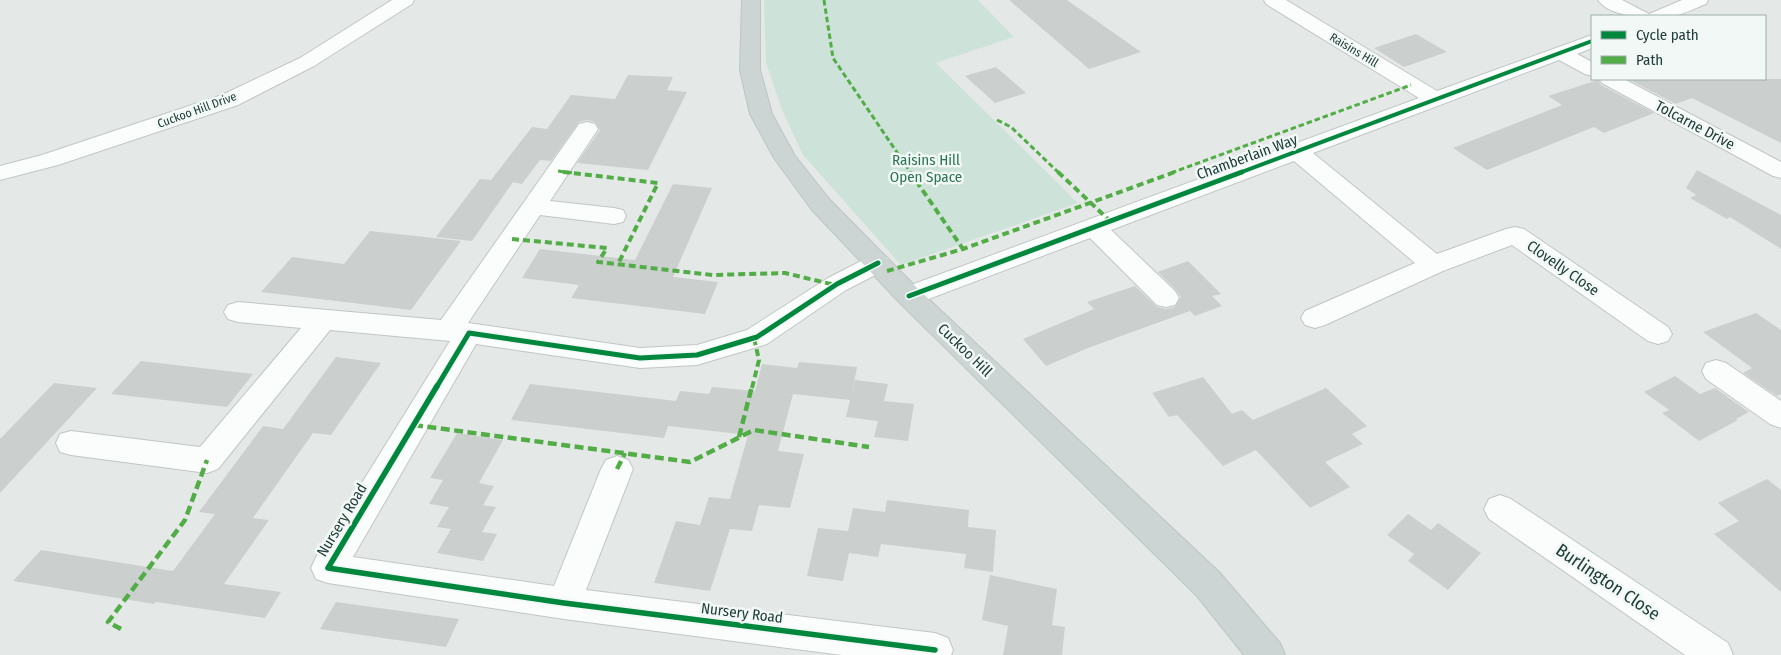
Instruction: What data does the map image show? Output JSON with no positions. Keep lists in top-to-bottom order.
{
  "streets": {
    "main road": ["Cuckoo Hill"],
    "street": [
      "Raisins Hill",
      "Cuckoo Hill Drive",
      "Tolcarne Drive",
      "Chamberlain Way",
      "Clovelly Close",
      "Nursery Road",
      "Burlington Close"
    ]
  },
  "crossings": [
    ["Raisins Hill", "Chamberlain Way"],
    ["Chamberlain Way", "Cuckoo Hill"]
  ],
  "parks": ["Raisins Hill Open Space"],
  "legend": ["Cycle path", "Path"]
}
